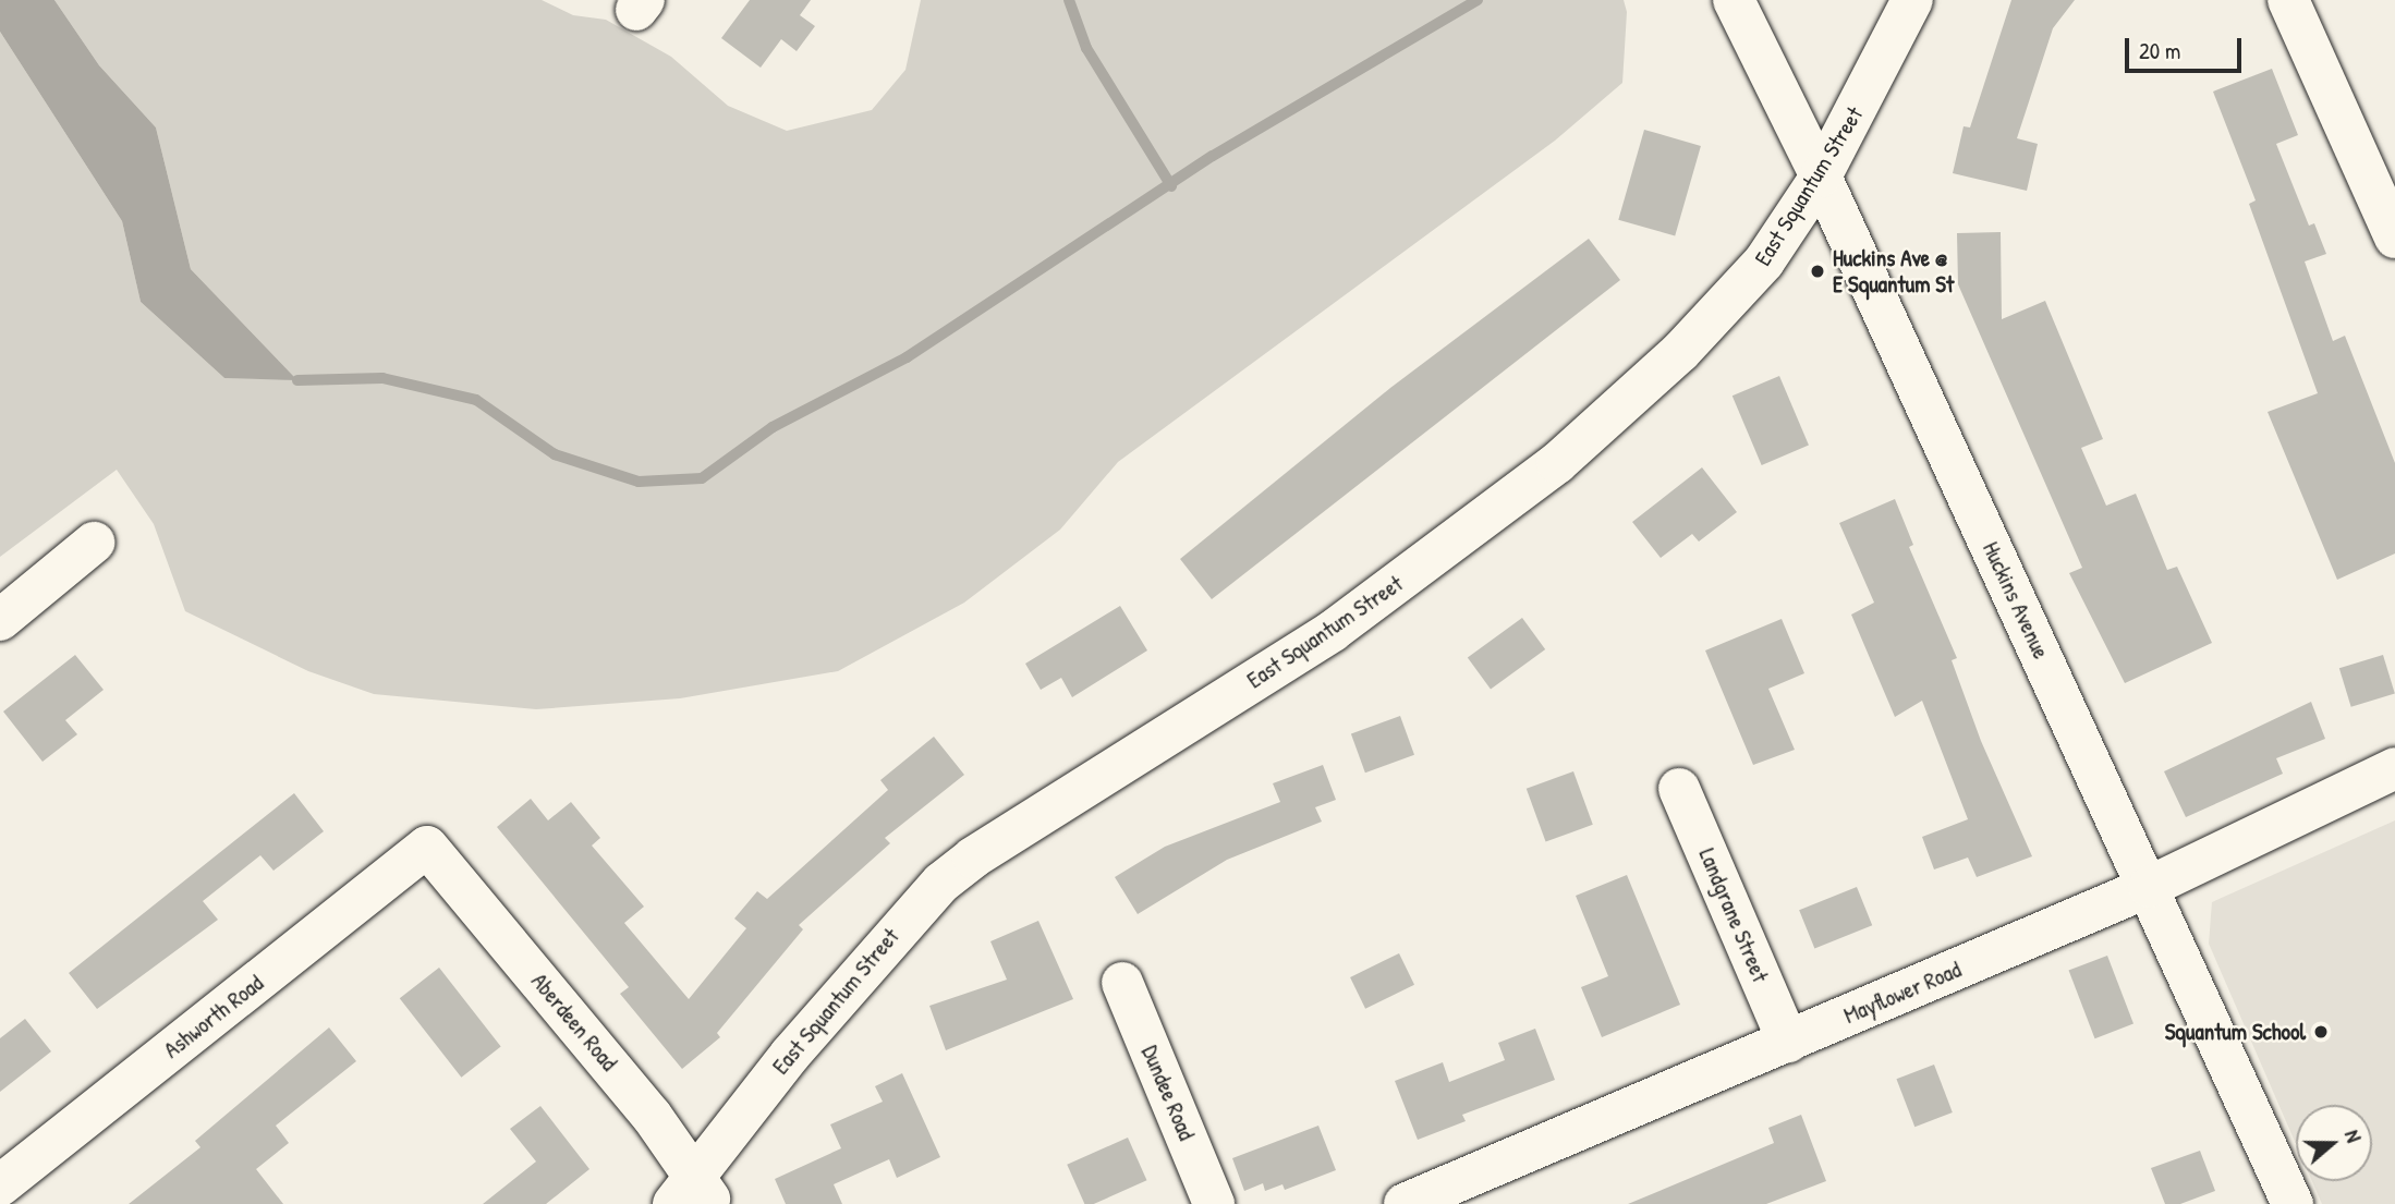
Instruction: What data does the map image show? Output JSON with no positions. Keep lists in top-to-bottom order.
{
  "streets": {
    "street": [
      "East Squantum Street",
      "Huckins Avenue",
      "Landgrane Street",
      "Mayflower Road",
      "Ashworth Road",
      "Aberdeen Road",
      "Dundee Road"
    ]
  },
  "crossings": [
    ["East Squantum Street", "Huckins Avenue"],
    ["East Squantum Street", "Aberdeen Road"],
    ["Huckins Avenue", "Mayflower Road"],
    ["Landgrane Street", "Mayflower Road"],
    ["Ashworth Road", "Aberdeen Road"]
  ],
  "places": ["Huckins Ave @ E Squantum St", "Squantum School"],
  "scale_bar": "20 m",
  "north": "right"
}
